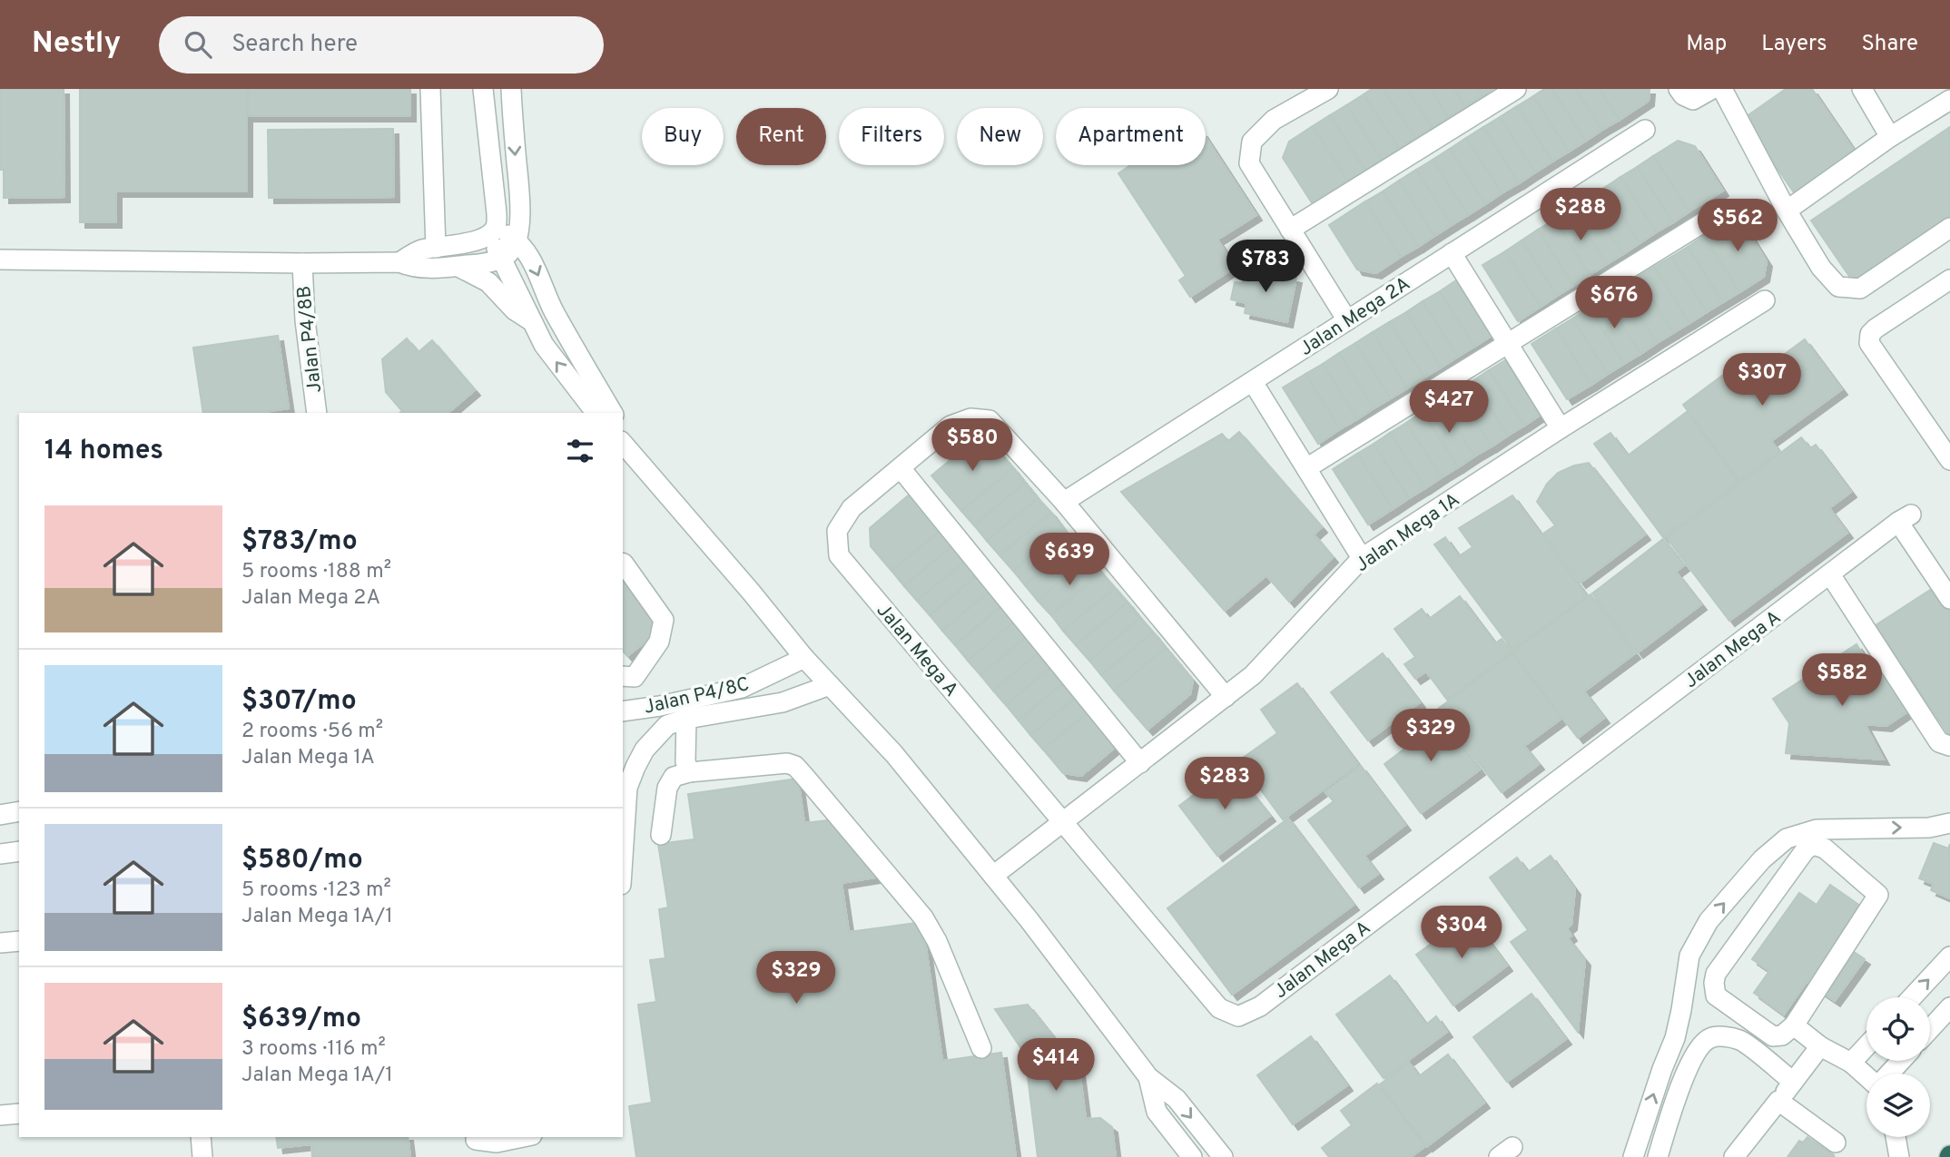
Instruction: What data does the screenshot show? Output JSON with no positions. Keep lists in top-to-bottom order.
{
  "streets": {
    "street": [
      "Jalan Mega 2A",
      "Jalan P4/8B",
      "Jalan Mega 1A",
      "Jalan Mega A",
      "Jalan P4/8C"
    ]
  },
  "crossings": [
    ["Jalan Mega 1A", "Jalan Mega A"]
  ],
  "page": {
    "header": "Nestly",
    "search": "Search here",
    "nav": ["Map", "Layers", "Share"],
    "chip": [
      "Buy",
      "Rent",
      "Filters",
      "New",
      "Apartment"
    ],
    "price": [
      "$288",
      "$562",
      "$783",
      "$676",
      "$307",
      "$427",
      "$580",
      "$639",
      "$582",
      "$329",
      "$283",
      "$304",
      "$329",
      "$414"
    ],
    "heading": "14 homes",
    "list": [
      {
        "name": "$783/mo",
        "note": "5 rooms · 188 m² · Jalan Mega 2A"
      },
      {
        "name": "$307/mo",
        "note": "2 rooms · 56 m² · Jalan Mega 1A"
      },
      {
        "name": "$580/mo",
        "note": "5 rooms · 123 m² · Jalan Mega 1A/1"
      },
      {
        "name": "$639/mo",
        "note": "3 rooms · 116 m² · Jalan Mega 1A/1"
      }
    ]
  }
}
